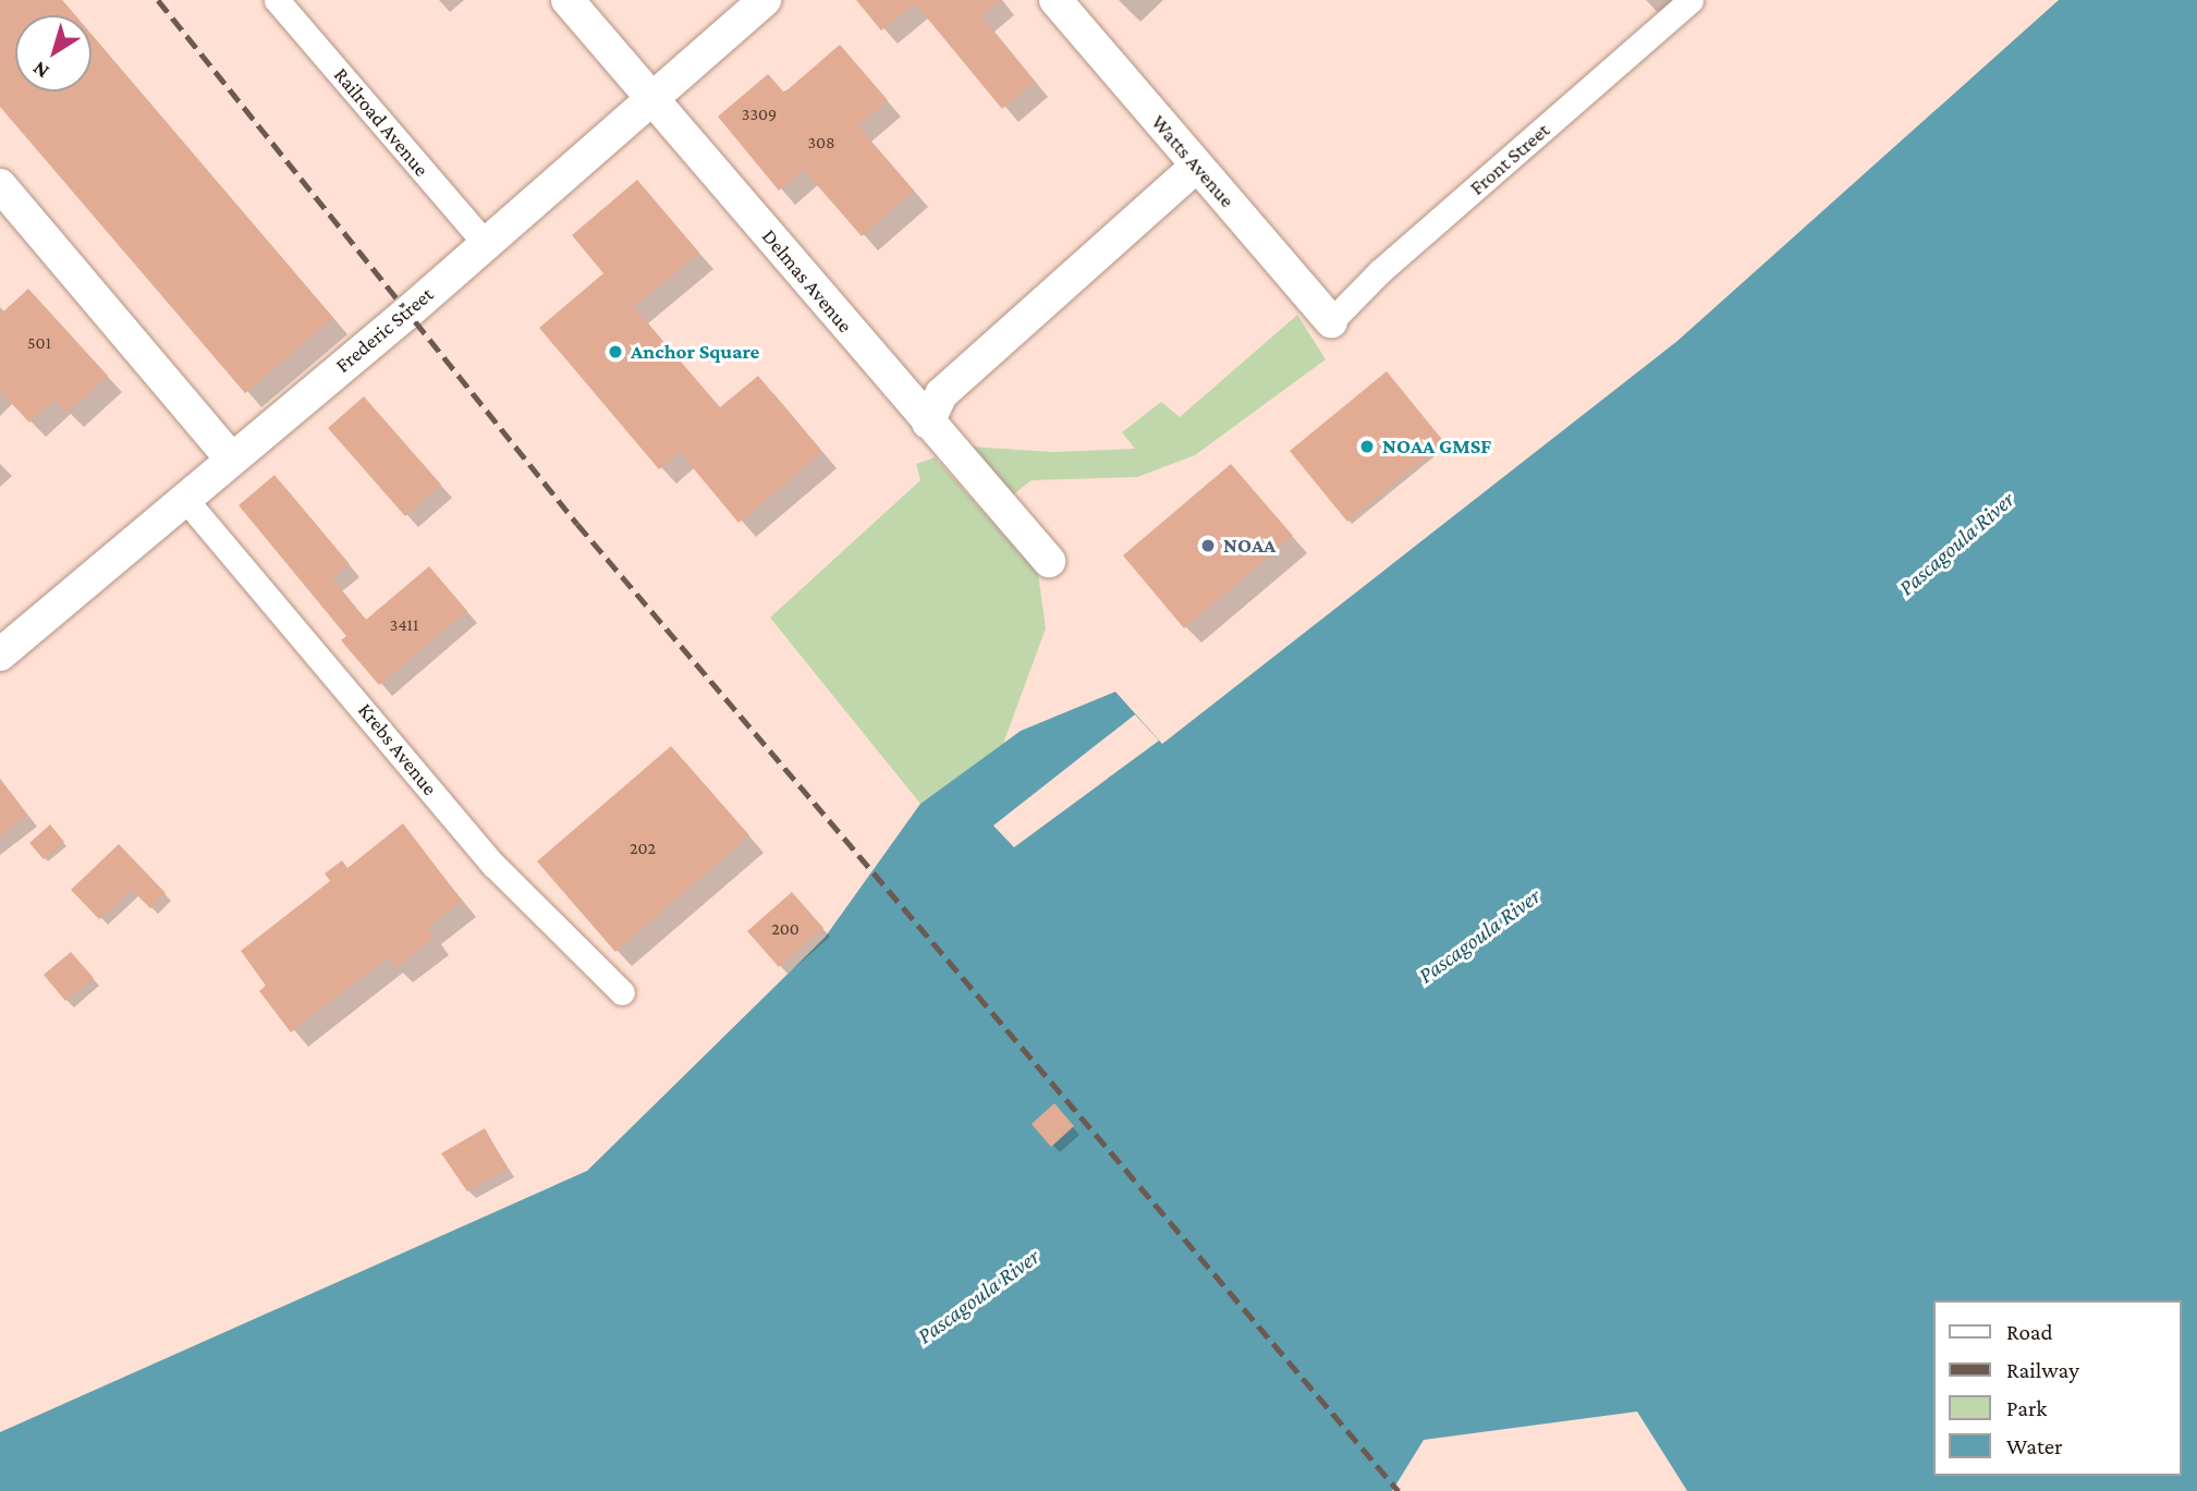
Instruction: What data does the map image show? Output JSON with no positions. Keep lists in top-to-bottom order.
{
  "streets": {
    "street": [
      "Railroad Avenue",
      "Front Street",
      "Watts Avenue",
      "Delmas Avenue",
      "Frederic Street",
      "Krebs Avenue"
    ]
  },
  "crossings": [
    ["Railroad Avenue", "Frederic Street"],
    ["Front Street", "Watts Avenue"],
    ["Delmas Avenue", "Frederic Street"],
    ["Frederic Street", "Krebs Avenue"]
  ],
  "water": ["Pascagoula River"],
  "places": ["Anchor Square", "NOAA GMSF", "NOAA"],
  "house_numbers": [
    "3309",
    "308",
    "501",
    "3411",
    "202",
    "200"
  ],
  "legend": [
    "Road",
    "Railway",
    "Park",
    "Water"
  ],
  "north": "bottom left"
}
